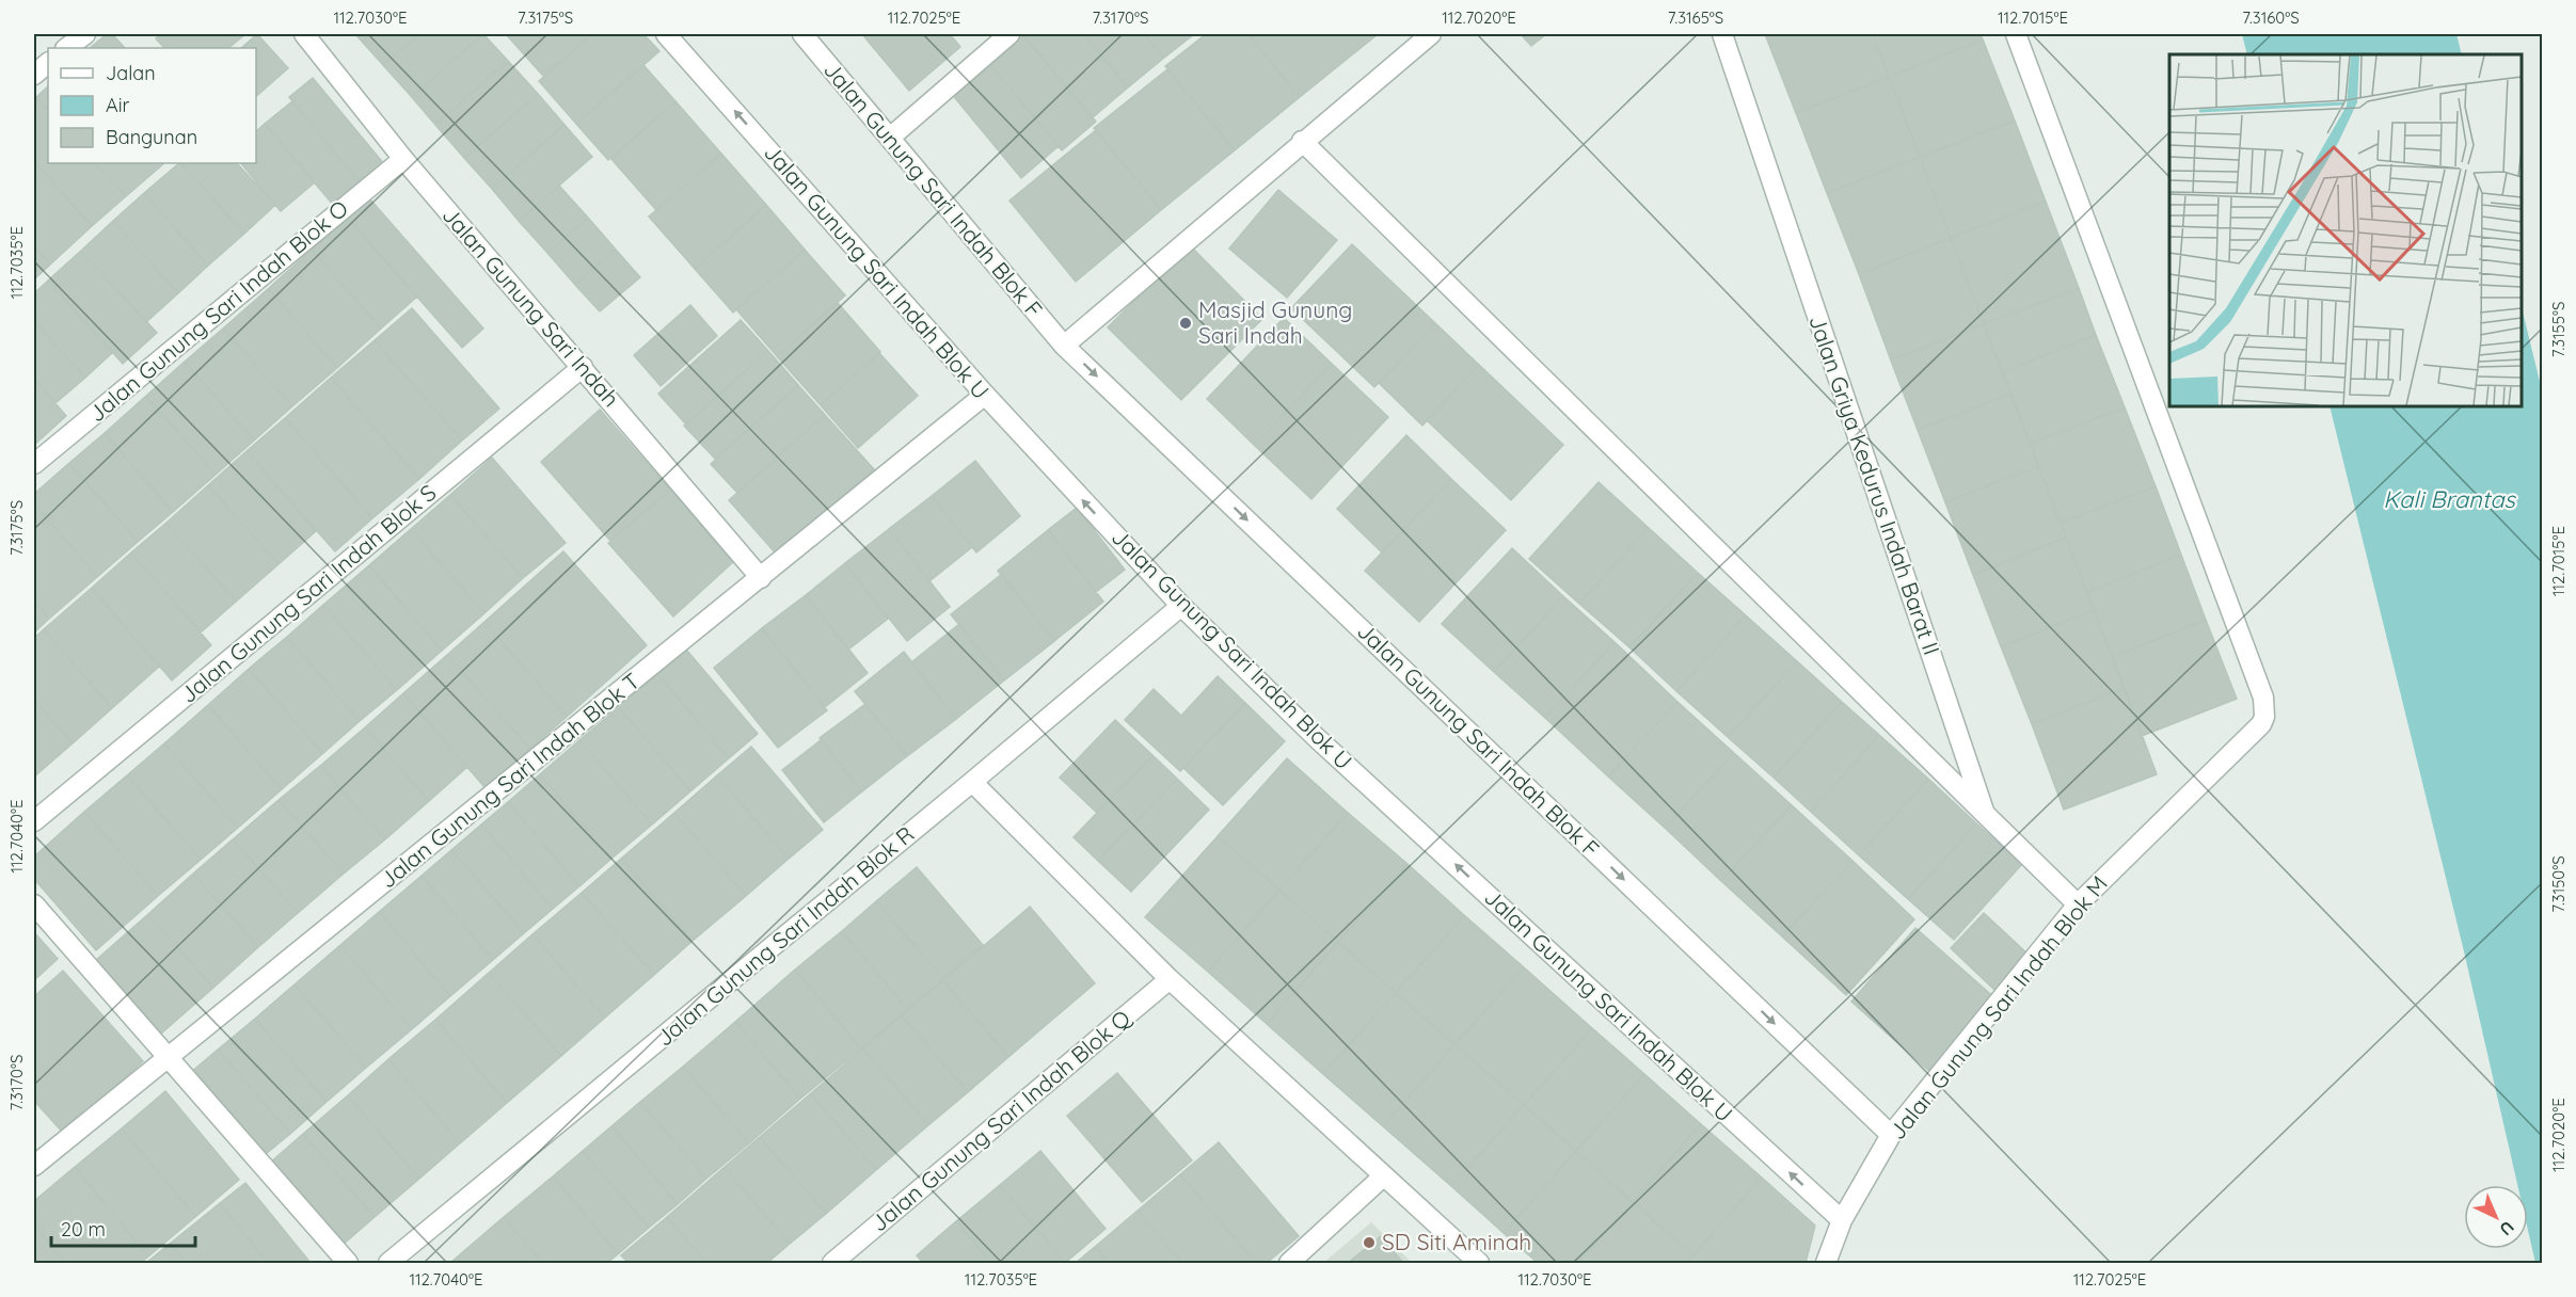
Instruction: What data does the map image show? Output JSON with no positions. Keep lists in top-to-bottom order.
{
  "streets": {
    "street": [
      "Jalan Gunung Sari Indah Blok F",
      "Jalan Gunung Sari Indah Blok U",
      "Jalan Gunung Sari Indah",
      "Jalan Gunung Sari Indah Blok O",
      "Jalan Griya Kedurus Indah Barat II",
      "Jalan Gunung Sari Indah Blok S",
      "Jalan Gunung Sari Indah Blok T",
      "Jalan Gunung Sari Indah Blok R",
      "Jalan Gunung Sari Indah Blok M",
      "Jalan Gunung Sari Indah Blok Q"
    ]
  },
  "crossings": [
    ["Jalan Gunung Sari Indah Blok F", "Jalan Gunung Sari Indah Blok M"],
    ["Jalan Gunung Sari Indah Blok U", "Jalan Gunung Sari Indah Blok T"],
    ["Jalan Gunung Sari Indah Blok U", "Jalan Gunung Sari Indah Blok R"],
    ["Jalan Gunung Sari Indah Blok U", "Jalan Gunung Sari Indah Blok M"],
    ["Jalan Gunung Sari Indah", "Jalan Gunung Sari Indah Blok O"],
    ["Jalan Gunung Sari Indah", "Jalan Gunung Sari Indah Blok S"],
    ["Jalan Gunung Sari Indah", "Jalan Gunung Sari Indah Blok T"],
    ["Jalan Griya Kedurus Indah Barat II", "Jalan Gunung Sari Indah Blok M"]
  ],
  "one_way": ["Jalan Gunung Sari Indah Blok F", "Jalan Gunung Sari Indah Blok U"],
  "water": ["Kali Brantas"],
  "places": ["Masjid Gunung Sari Indah", "SD Siti Aminah"],
  "legend": ["Jalan", "Air", "Bangunan"],
  "scale_bar": "20 m",
  "north": "bottom right",
  "coordinates": [
    "112.7030°E",
    "7.3175°S",
    "112.7025°E",
    "7.3170°S",
    "112.7020°E",
    "7.3165°S",
    "112.7015°E",
    "7.3160°S",
    "112.7035°E",
    "7.3155°S",
    "112.7040°E",
    "7.3150°S"
  ]
}
